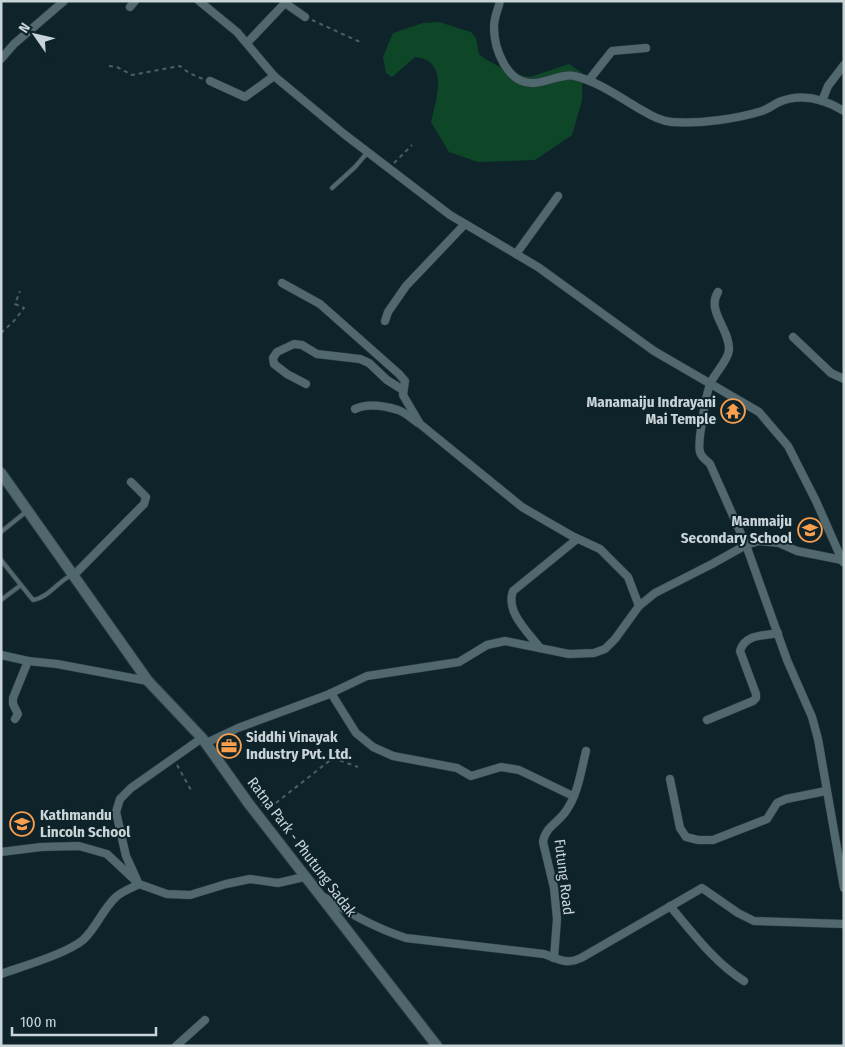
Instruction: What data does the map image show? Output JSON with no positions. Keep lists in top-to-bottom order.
{
  "streets": {
    "street": ["Ratna Park - Phutung Sadak", "Futung Road"]
  },
  "places": {
    "temple": ["Manamaiju Indrayani Mai Temple"],
    "school or university": ["Manmaiju Secondary School", "Kathmandu Lincoln School"],
    "office": ["Siddhi Vinayak Industry Pvt. Ltd."]
  },
  "scale_bar": "100 m",
  "north": "top left"
}
